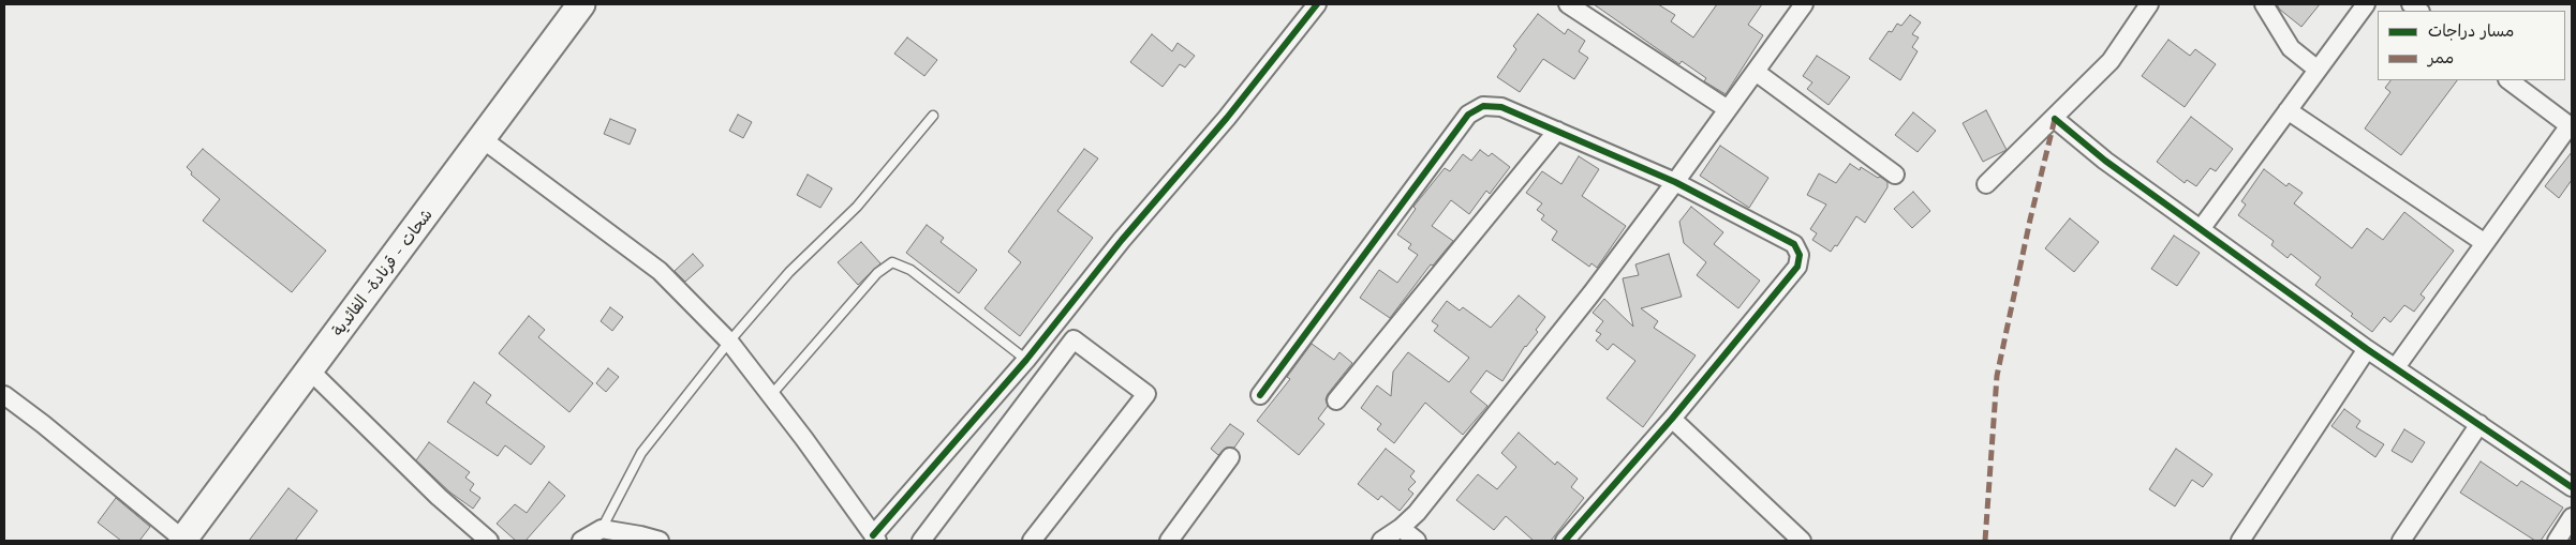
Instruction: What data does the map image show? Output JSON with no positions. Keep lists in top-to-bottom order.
{
  "streets": {
    "main road": ["شحات - قرنادة- الفائدية"]
  },
  "legend": ["مسار دراجات", "ممر"]
}
